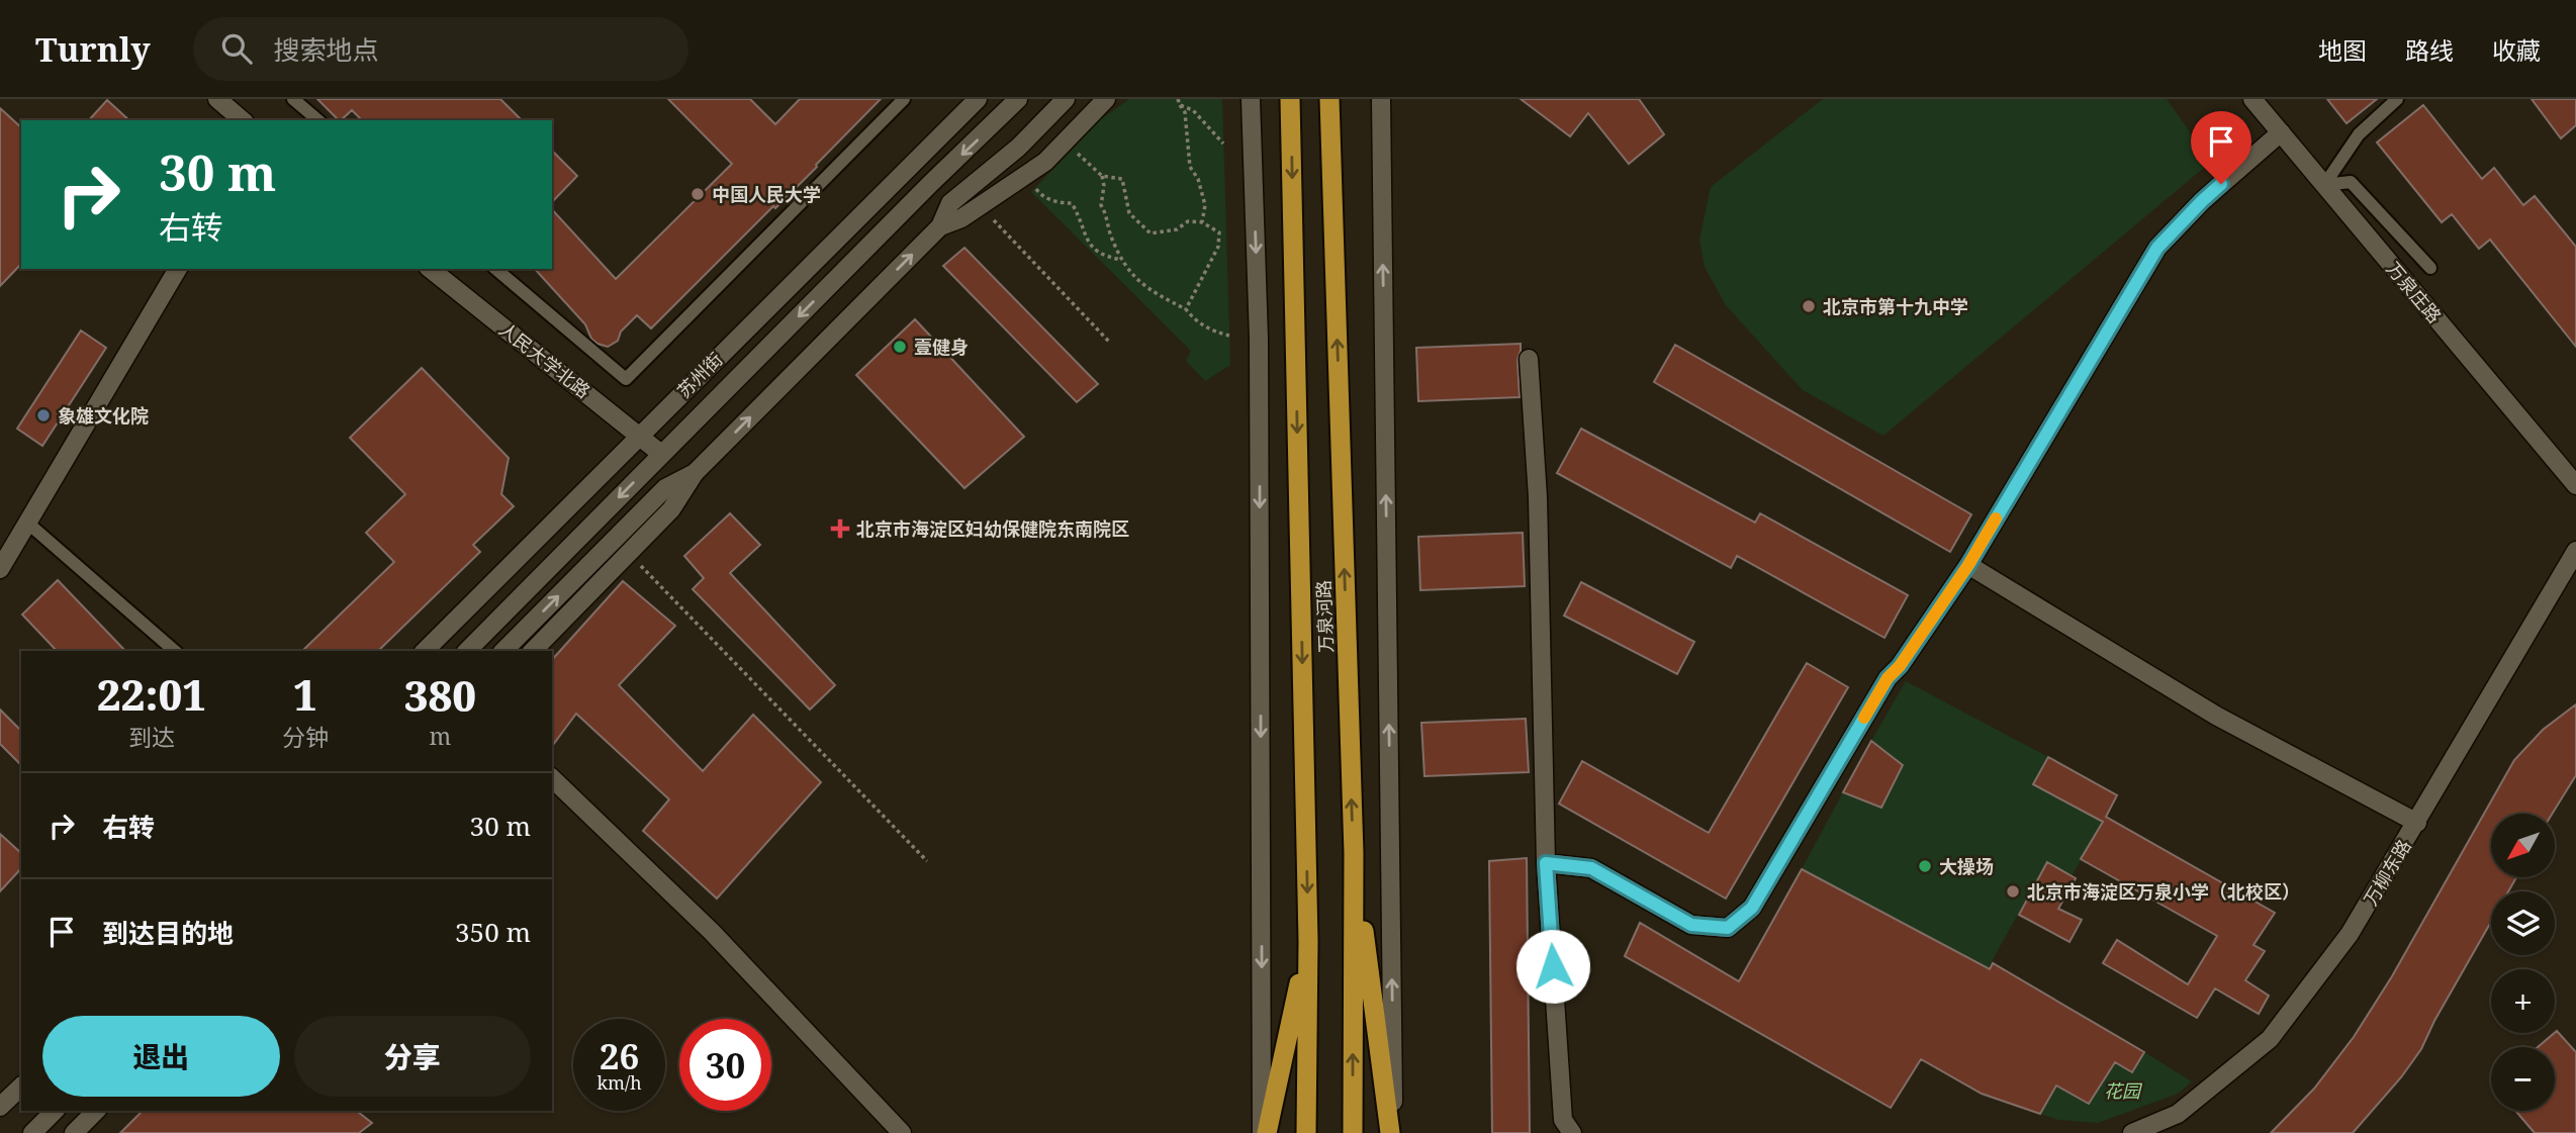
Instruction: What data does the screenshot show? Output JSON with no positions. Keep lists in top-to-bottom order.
{
  "streets": {
    "highway": ["万泉河路"],
    "street": [
      "万泉庄路",
      "人民大学北路",
      "苏州街",
      "万柳东路"
    ]
  },
  "crossings": [
    ["人民大学北路", "苏州街"]
  ],
  "parks": ["花园"],
  "places": {
    "other": [
      "中国人民大学",
      "北京市第十九中学",
      "壹健身",
      "象雄文化院",
      "大操场",
      "北京市海淀区万泉小学（北校区）"
    ],
    "health": ["北京市海淀区妇幼保健院东南院区"]
  },
  "north": "bottom left",
  "page": {
    "header": "Turnly",
    "search": "搜索地点",
    "nav": ["地图", "路线", "收藏"],
    "turn": ["30 m", "右转"],
    "eta": [
      "22:01",
      "到达",
      "1",
      "分钟",
      "380",
      "m"
    ],
    "list": [
      {
        "name": "右转",
        "value": "30 m"
      },
      {
        "name": "到达目的地",
        "value": "350 m"
      }
    ],
    "map_buttons": ["+", "−"],
    "buttons": ["退出", "分享"],
    "speed": "26 km/h",
    "limit": "30"
  }
}
